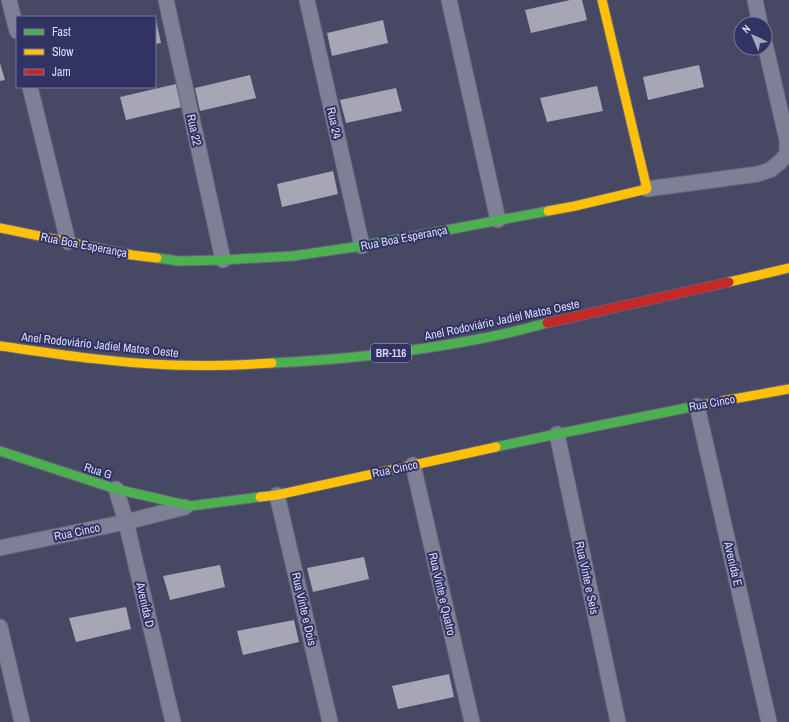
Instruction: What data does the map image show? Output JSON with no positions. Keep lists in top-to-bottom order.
{
  "streets": {
    "main road": [
      "Rua Boa Esperança",
      "Anel Rodoviário Jadiel Matos Oeste",
      "BR-116",
      "Rua Cinco",
      "Rua G"
    ],
    "street": [
      "Rua 24",
      "Rua 22",
      "Avenida E",
      "Rua Vinte e Seis",
      "Rua Vinte e Quatro",
      "Avenida D",
      "Rua Vinte e Dois"
    ]
  },
  "crossings": [
    ["Rua 24", "Rua Boa Esperança"],
    ["Rua 22", "Rua Boa Esperança"],
    ["Rua Cinco", "Rua G"],
    ["Rua Cinco", "Avenida E"],
    ["Rua Cinco", "Rua Vinte e Seis"],
    ["Rua Cinco", "Rua Vinte e Quatro"],
    ["Rua Cinco", "Avenida D"],
    ["Rua Cinco", "Rua Vinte e Dois"],
    ["Rua G", "Avenida D"]
  ],
  "legend": ["Fast", "Slow", "Jam"],
  "north": "top left"
}
